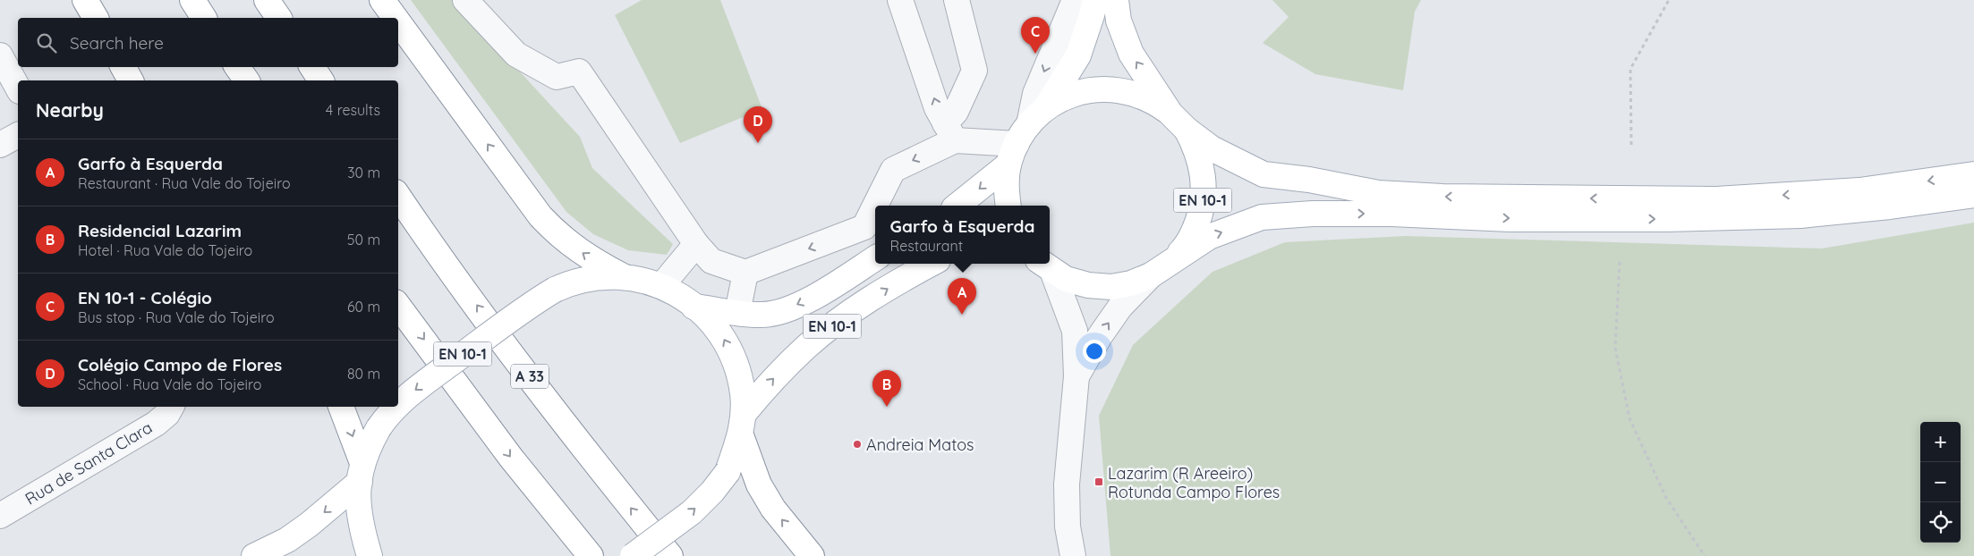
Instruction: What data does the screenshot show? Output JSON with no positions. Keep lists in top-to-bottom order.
{
  "streets": {
    "main road": ["EN 10-1", "A 33"],
    "street": ["Rua de Santa Clara"]
  },
  "places": {
    "other": ["Andreia Matos"],
    "transit": ["Lazarim (R Areeiro) Rotunda Campo Flores"]
  },
  "page": {
    "pins": [
      "C",
      "D",
      "A",
      "B"
    ],
    "search": "Search here",
    "heading": ["Nearby", "4 results"],
    "list": [
      {
        "mark": "A",
        "name": "Garfo à Esquerda",
        "note": "Restaurant · Rua Vale do Tojeiro",
        "value": "30 m"
      },
      {
        "mark": "B",
        "name": "Residencial Lazarim",
        "note": "Hotel · Rua Vale do Tojeiro",
        "value": "50 m"
      },
      {
        "mark": "C",
        "name": "EN 10-1 - Colégio",
        "note": "Bus stop · Rua Vale do Tojeiro",
        "value": "60 m"
      },
      {
        "mark": "D",
        "name": "Colégio Campo de Flores",
        "note": "School · Rua Vale do Tojeiro",
        "value": "80 m"
      }
    ],
    "popup": ["Garfo à Esquerda", "Restaurant"],
    "map_buttons": ["+", "−"]
  }
}
